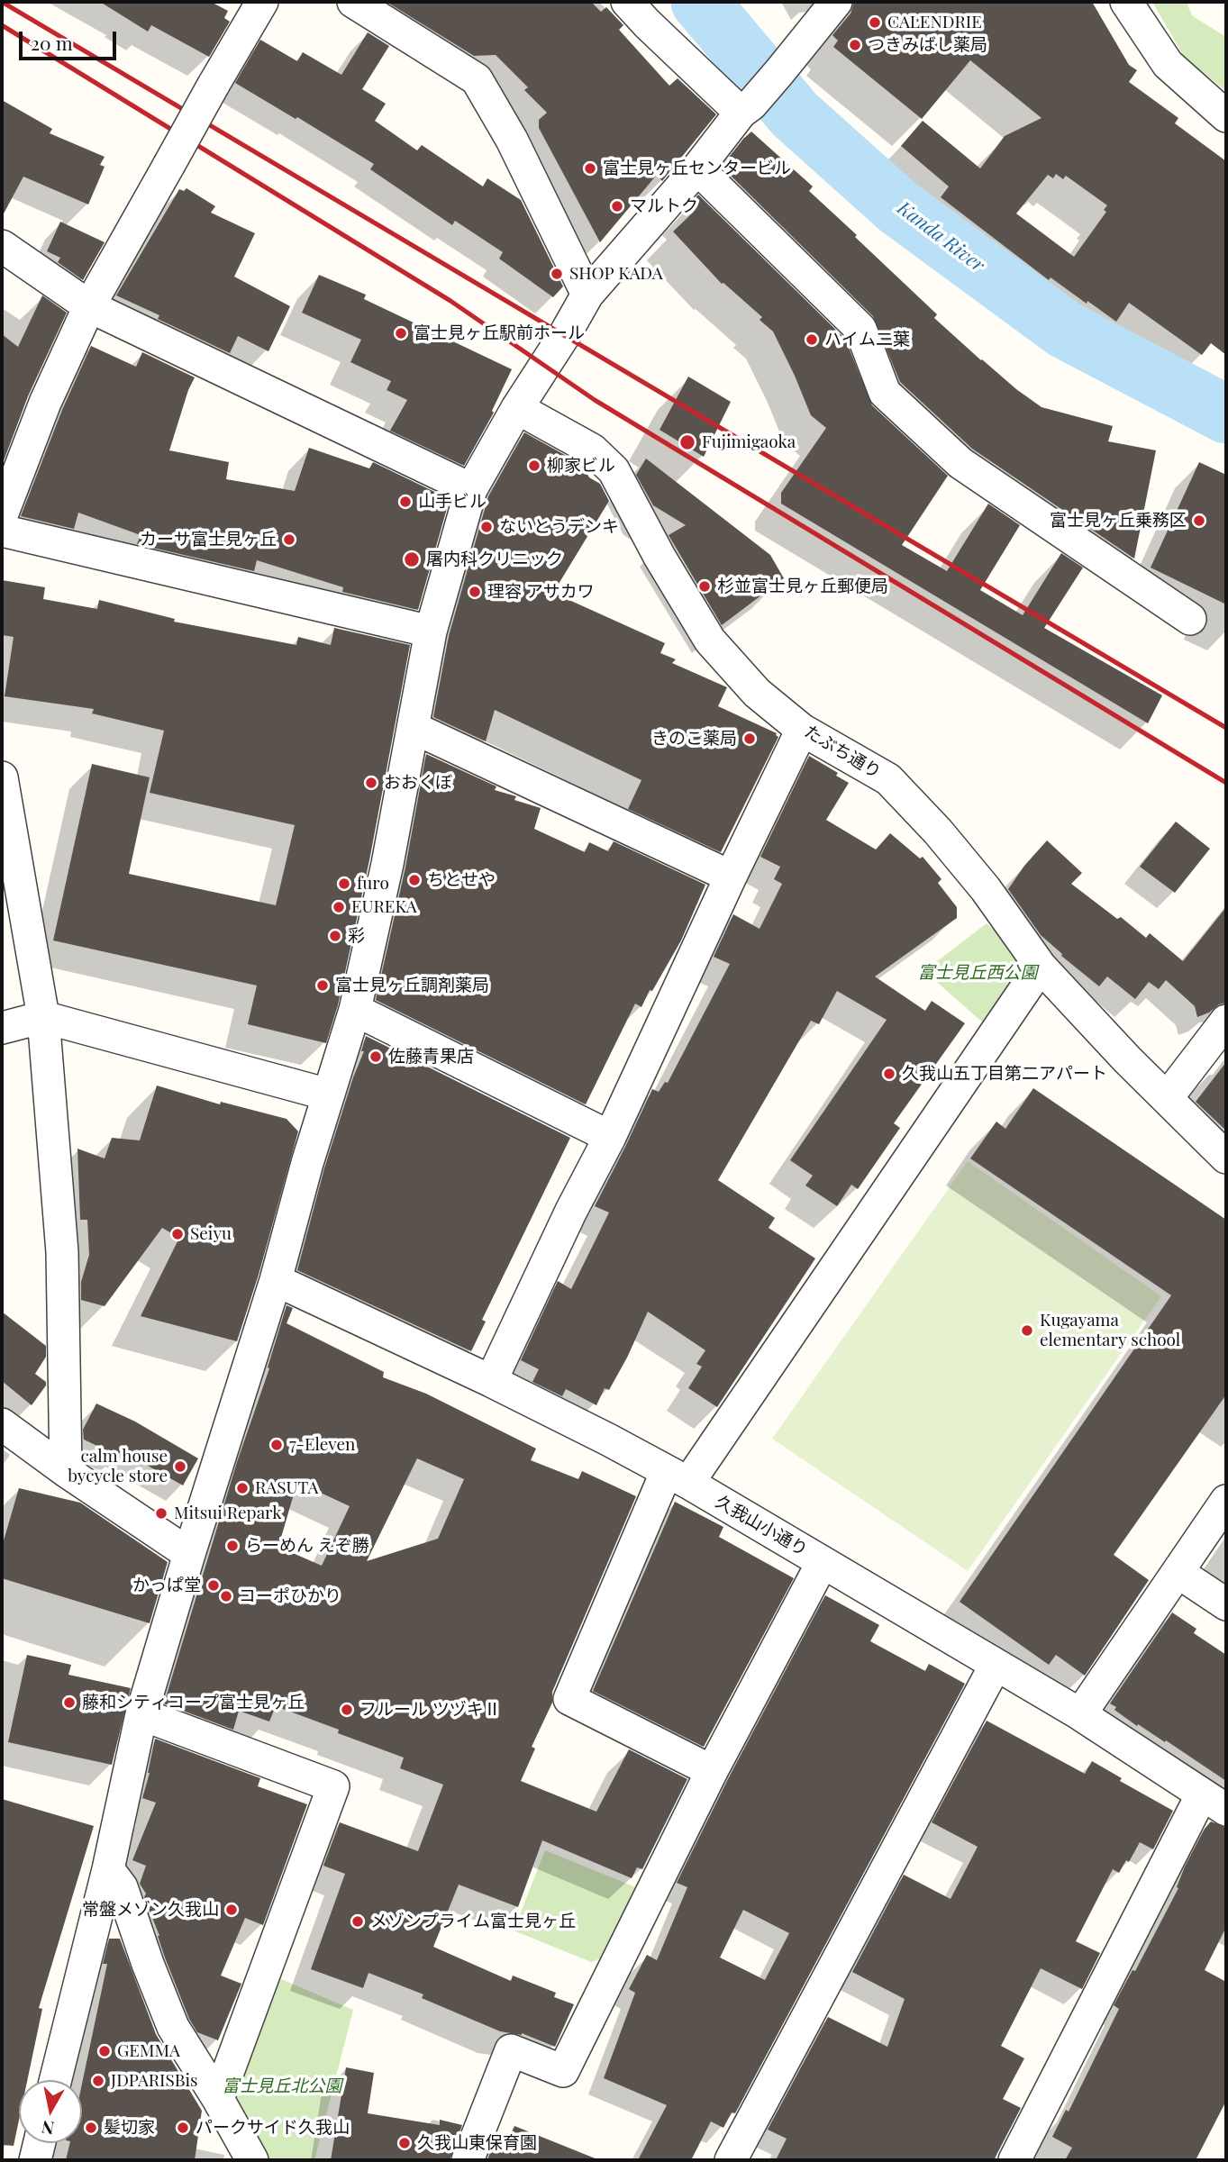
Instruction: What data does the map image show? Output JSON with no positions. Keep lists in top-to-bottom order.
{
  "streets": {
    "street": ["たぶち通り", "久我山小通り"]
  },
  "water": ["Kanda River"],
  "parks": ["富士見丘西公園", "富士見丘北公園"],
  "places": [
    "CALENDRIE",
    "つきみばし薬局",
    "富士見ヶ丘センタービル",
    "マルトク",
    "SHOP KADA",
    "富士見ヶ丘駅前ホール",
    "ハイム二葉",
    "Fujimigaoka",
    "柳家ビル",
    "山手ビル",
    "富士見ヶ丘乗務区",
    "ないとうデンキ",
    "カーサ富士見ヶ丘",
    "屠内科クリニック",
    "杉並富士見ヶ丘郵便局",
    "理容 アサカワ",
    "きのこ薬局",
    "おおくぼ",
    "ちとせや",
    "furo",
    "EUREKA",
    "彩",
    "富士見ヶ丘調剤薬局",
    "佐藤青果店",
    "久我山五丁目第二アパート",
    "Seiyu",
    "Kugayama elementary school",
    "7-Eleven",
    "calm house bycycle store",
    "RASUTA",
    "Mitsui Repark",
    "らーめん えぞ勝",
    "かっぱ堂",
    "コーポひかり",
    "藤和シティコープ富士見ヶ丘",
    "フルール ツヅキⅡ",
    "常盤メゾン久我山",
    "メゾンプライム富士見ヶ丘",
    "GEMMA",
    "JDPARISBis",
    "髪切家",
    "パークサイド久我山",
    "久我山東保育園"
  ],
  "scale_bar": "20 m",
  "north": "bottom"
}
